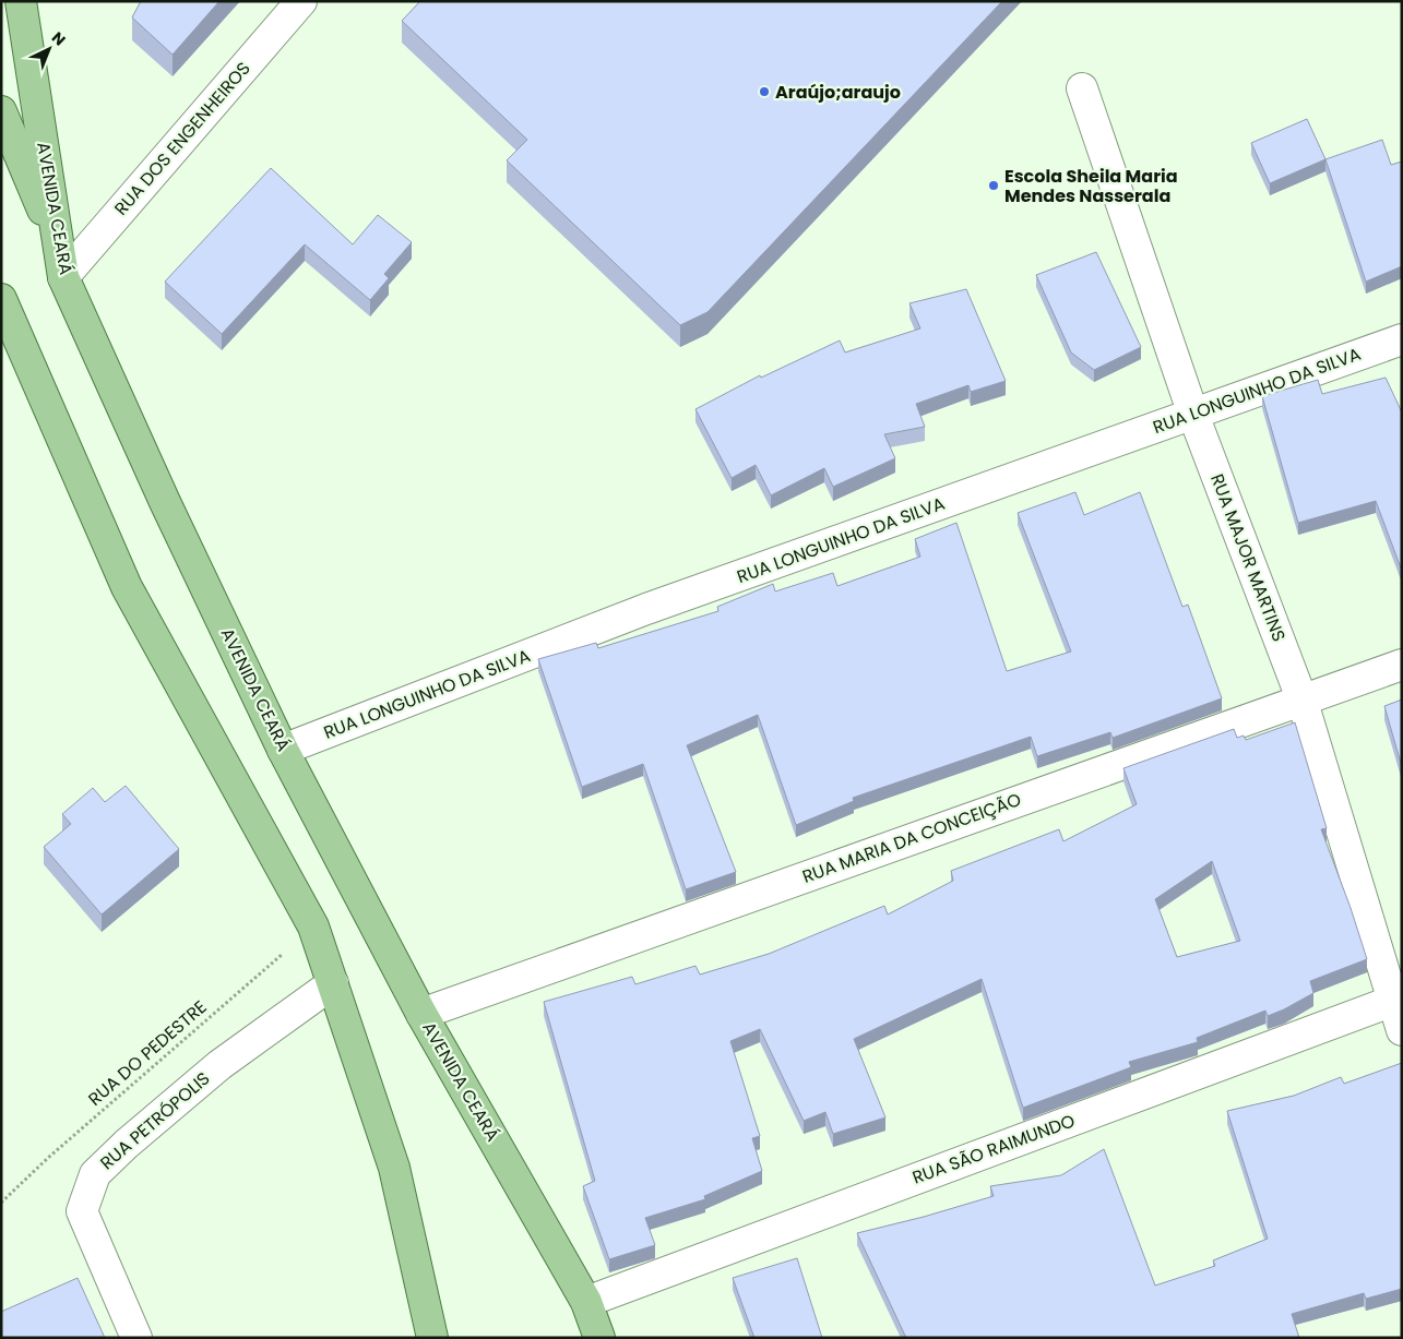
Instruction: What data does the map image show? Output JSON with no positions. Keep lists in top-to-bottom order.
{
  "streets": {
    "main road": ["AVENIDA CEARÁ"],
    "street": [
      "RUA DOS ENGENHEIROS",
      "RUA LONGUINHO DA SILVA",
      "RUA MAJOR MARTINS",
      "RUA MARIA DA CONCEIÇÃO",
      "RUA PETRÓPOLIS",
      "RUA SÃO RAIMUNDO"
    ],
    "path": ["RUA DO PEDESTRE"]
  },
  "crossings": [
    ["RUA DOS ENGENHEIROS", "AVENIDA CEARÁ"],
    ["AVENIDA CEARÁ", "RUA LONGUINHO DA SILVA"],
    ["AVENIDA CEARÁ", "RUA MARIA DA CONCEIÇÃO"],
    ["AVENIDA CEARÁ", "RUA SÃO RAIMUNDO"],
    ["RUA LONGUINHO DA SILVA", "RUA MAJOR MARTINS"],
    ["RUA MAJOR MARTINS", "RUA MARIA DA CONCEIÇÃO"],
    ["RUA MAJOR MARTINS", "RUA SÃO RAIMUNDO"]
  ],
  "places": ["Araújo;araujo", "Escola Sheila Maria Mendes Nasserala"],
  "north": "top right"
}
